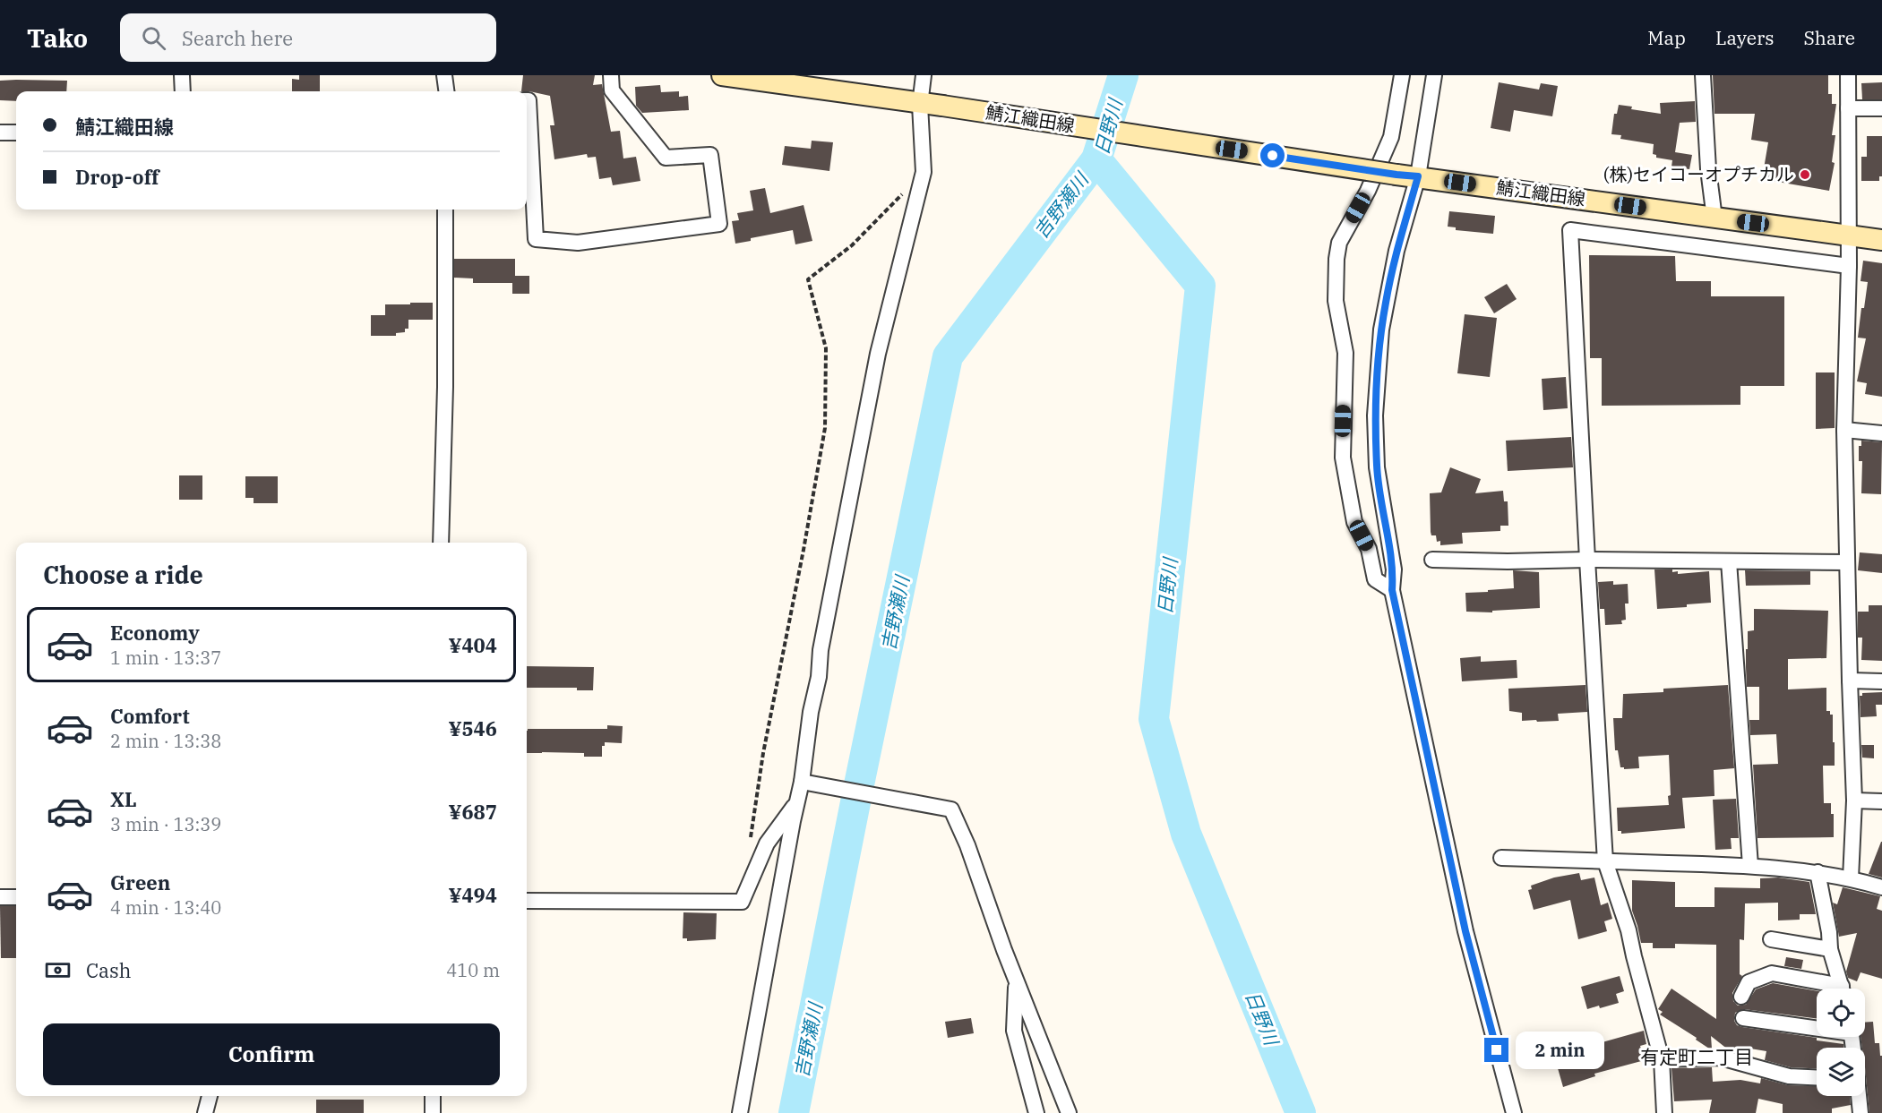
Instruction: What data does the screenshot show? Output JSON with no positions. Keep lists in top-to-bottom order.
{
  "streets": {
    "main road": ["鯖江織田線"]
  },
  "districts": ["有定町二丁目"],
  "water": ["日野川", "吉野瀬川"],
  "places": ["(株)セイコーオプチカル"],
  "page": {
    "header": "Tako",
    "search": "Search here",
    "nav": ["Map", "Layers", "Share"],
    "banner": ["鯖江織田線", "Drop-off"],
    "heading": "Choose a ride",
    "list": [
      {
        "name": "Economy",
        "note": "1 min · 13:37",
        "value": "¥404"
      },
      {
        "name": "Comfort",
        "note": "2 min · 13:38",
        "value": "¥546"
      },
      {
        "name": "XL",
        "note": "3 min · 13:39",
        "value": "¥687"
      },
      {
        "name": "Green",
        "note": "4 min · 13:40",
        "value": "¥494"
      }
    ],
    "pay": ["Cash", "410 m"],
    "buttons": "Confirm",
    "bubble": "2 min"
  }
}
